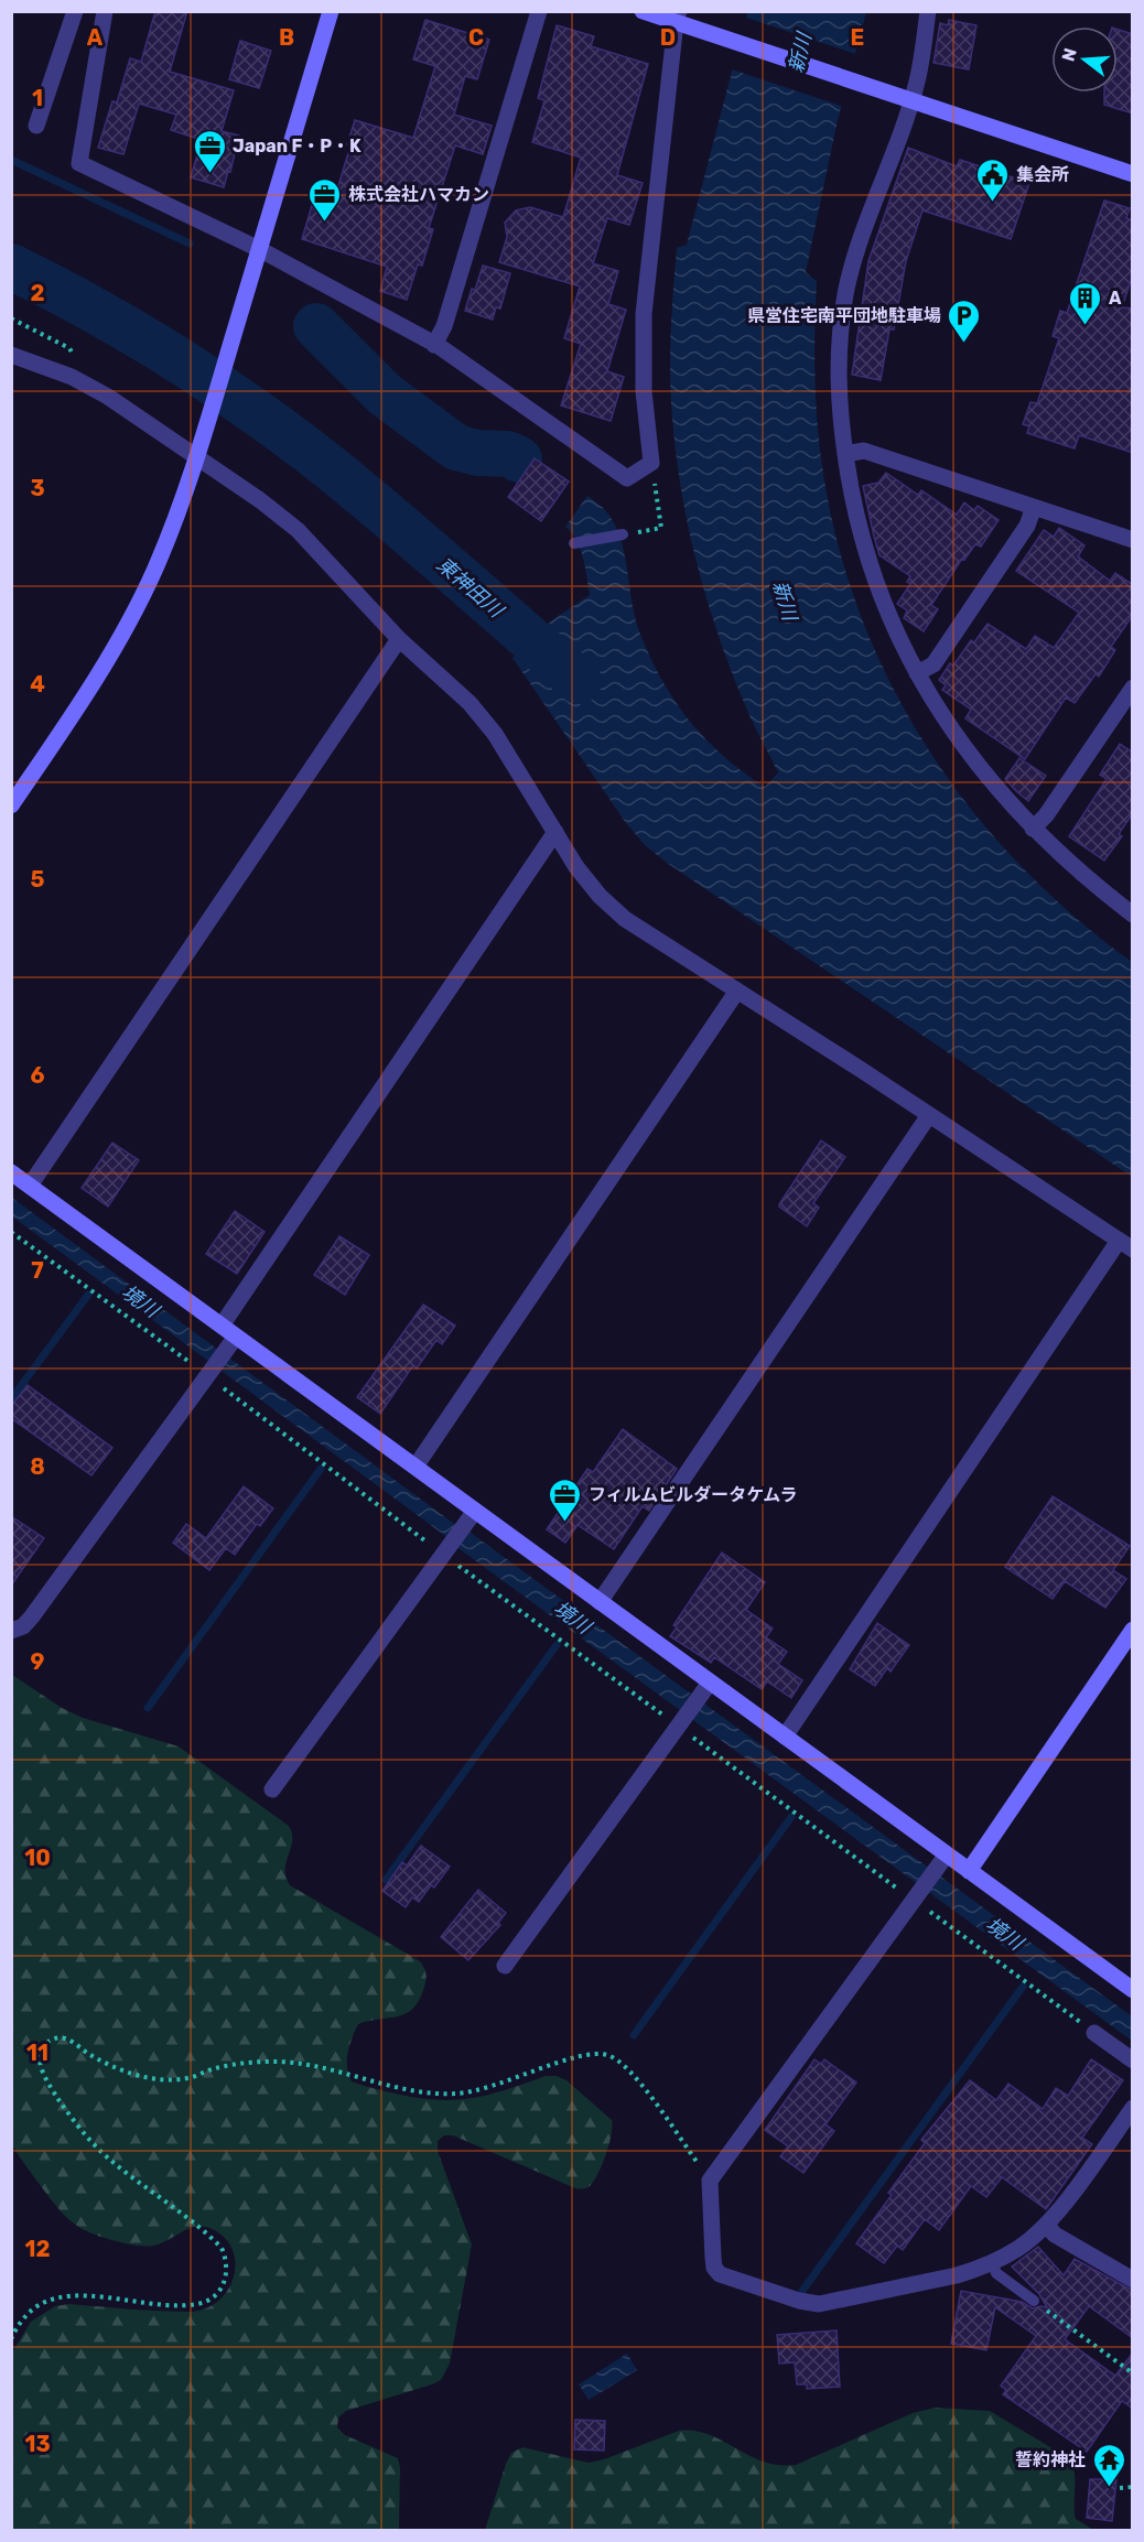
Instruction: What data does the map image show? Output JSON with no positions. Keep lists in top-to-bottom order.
{
  "water": ["新川", "東神田川", "境川"],
  "places": {
    "office": ["Japan F・P・K", "株式会社ハマカン", "フィルムビルダータケムラ"],
    "public building": ["集会所"],
    "building": ["A"],
    "parking": ["県営住宅南平団地駐車場"],
    "temple": ["誓約神社"]
  },
  "north": "left",
  "grid": {
    "columns": [
      "A",
      "B",
      "C",
      "D",
      "E"
    ],
    "rows": [
      "1",
      "2",
      "3",
      "4",
      "5",
      "6",
      "7",
      "8",
      "9",
      "10",
      "11",
      "12",
      "13"
    ]
  }
}
